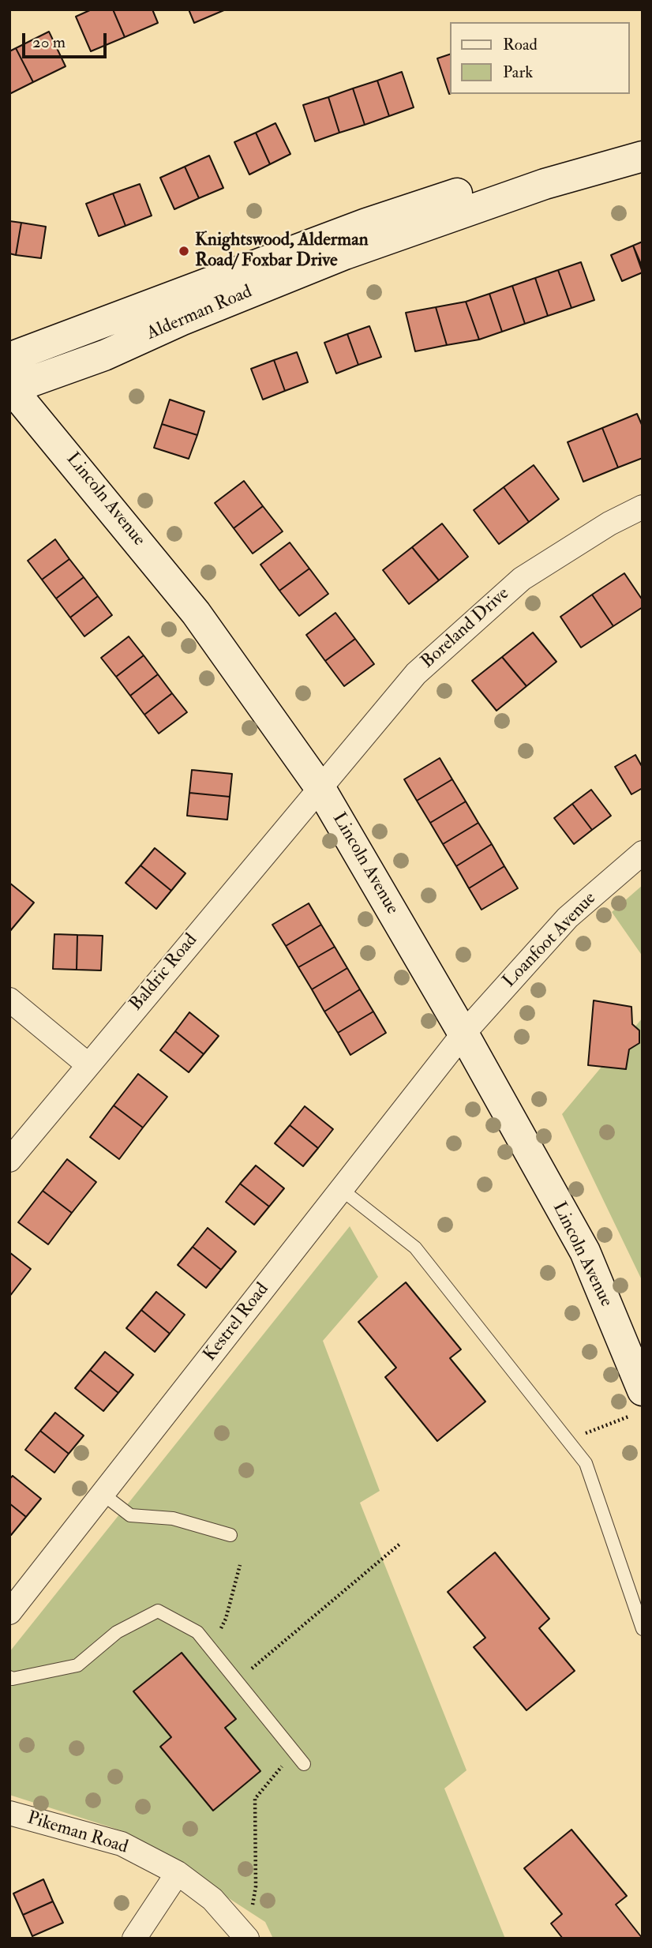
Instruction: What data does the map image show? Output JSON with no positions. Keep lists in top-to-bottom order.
{
  "streets": {
    "street": [
      "Alderman Road",
      "Lincoln Avenue",
      "Boreland Drive",
      "Loanfoot Avenue",
      "Baldric Road",
      "Kestrel Road",
      "Pikeman Road"
    ]
  },
  "crossings": [
    ["Alderman Road", "Lincoln Avenue"],
    ["Lincoln Avenue", "Boreland Drive"],
    ["Lincoln Avenue", "Loanfoot Avenue"],
    ["Lincoln Avenue", "Baldric Road"],
    ["Lincoln Avenue", "Kestrel Road"],
    ["Boreland Drive", "Baldric Road"],
    ["Loanfoot Avenue", "Kestrel Road"]
  ],
  "places": ["Knightswood, Alderman Road/ Foxbar Drive"],
  "legend": ["Road", "Park"],
  "scale_bar": "20 m"
}
